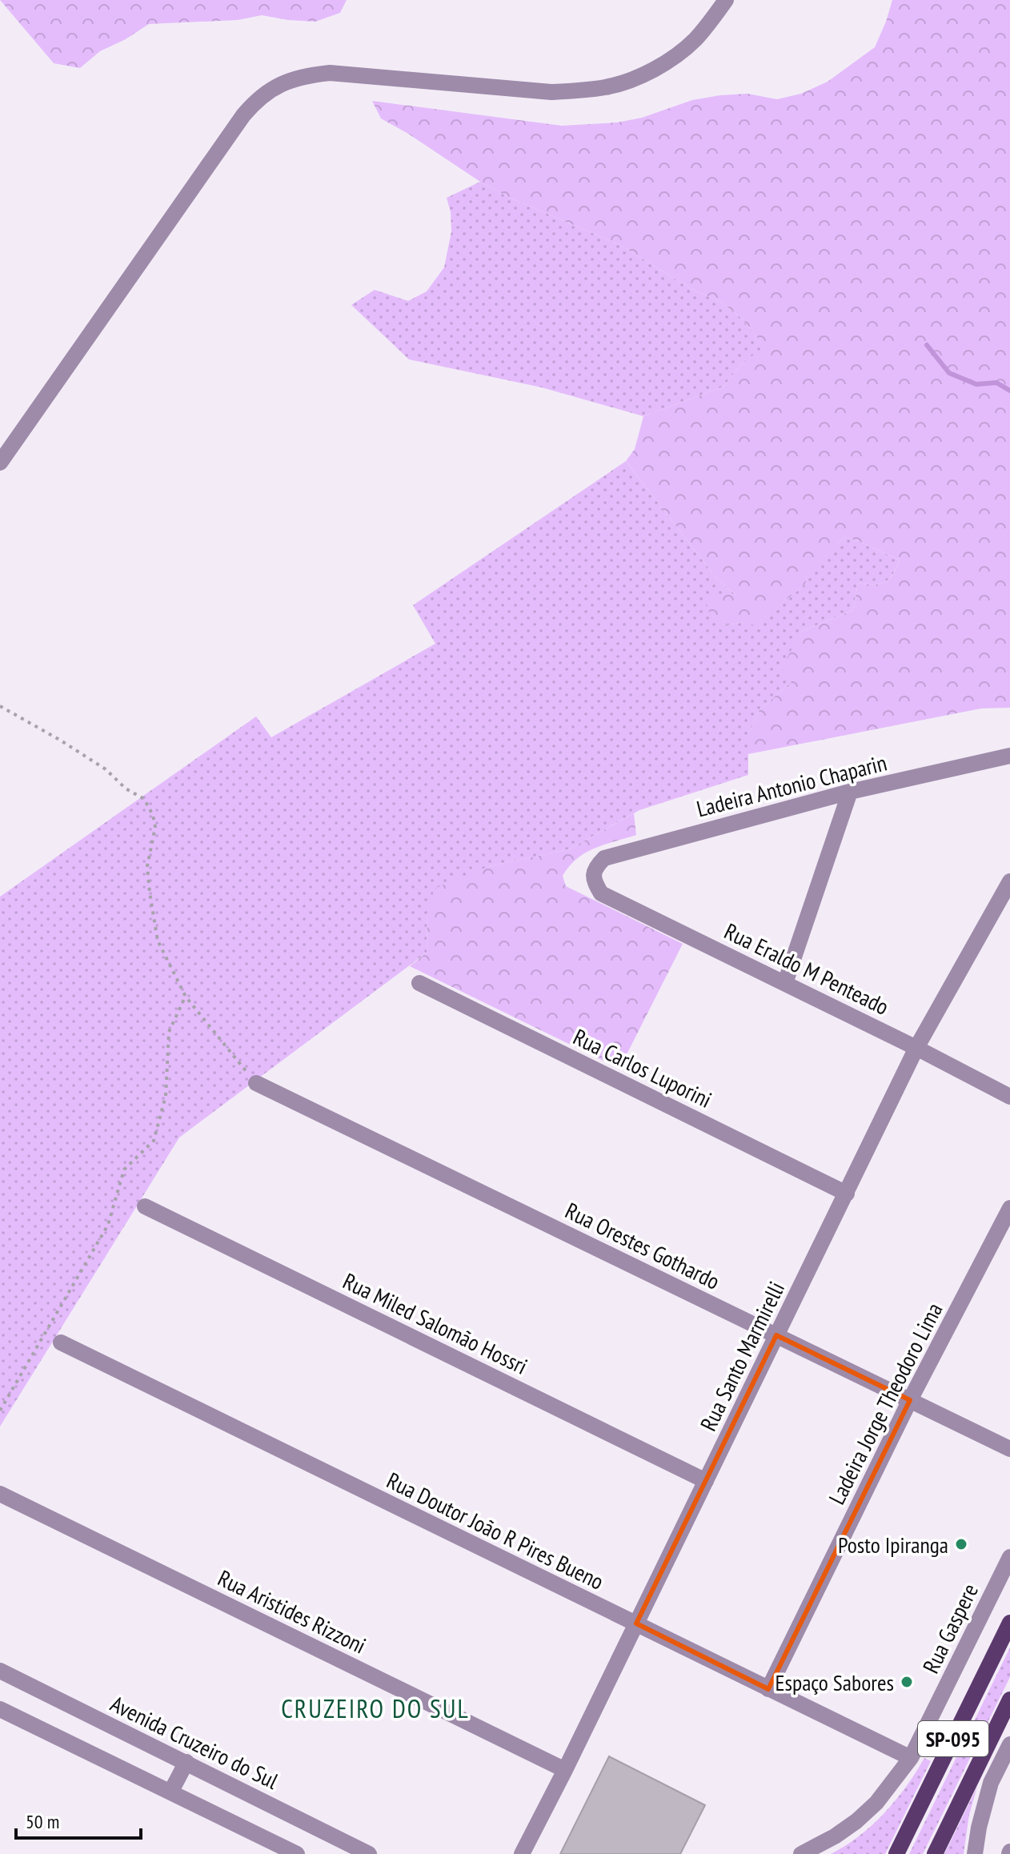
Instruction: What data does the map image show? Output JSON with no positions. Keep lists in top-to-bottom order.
{
  "streets": {
    "main road": ["SP-095"],
    "street": [
      "Ladeira Antonio Chaparin",
      "Rua Eraldo M Penteado",
      "Rua Carlos Luporini",
      "Rua Orestes Gothardo",
      "Rua Miled Salomão Hossri",
      "Rua Santo Marmirelli",
      "Ladeira Jorge Theodoro Lima",
      "Rua Doutor João R Pires Bueno",
      "Rua Aristides Rizzoni",
      "Rua Gaspere",
      "Avenida Cruzeiro do Sul"
    ]
  },
  "crossings": [
    ["Ladeira Antonio Chaparin", "Rua Eraldo M Penteado"],
    ["Rua Eraldo M Penteado", "Rua Santo Marmirelli"],
    ["Rua Carlos Luporini", "Rua Santo Marmirelli"],
    ["Rua Orestes Gothardo", "Rua Santo Marmirelli"],
    ["Rua Orestes Gothardo", "Ladeira Jorge Theodoro Lima"],
    ["Rua Miled Salomão Hossri", "Rua Santo Marmirelli"],
    ["Rua Santo Marmirelli", "Rua Doutor João R Pires Bueno"],
    ["Rua Santo Marmirelli", "Rua Aristides Rizzoni"],
    ["Ladeira Jorge Theodoro Lima", "Rua Doutor João R Pires Bueno"],
    ["Rua Doutor João R Pires Bueno", "Rua Gaspere"]
  ],
  "districts": ["CRUZEIRO DO SUL"],
  "places": ["Posto Ipiranga", "Espaço Sabores"],
  "scale_bar": "50 m"
}
